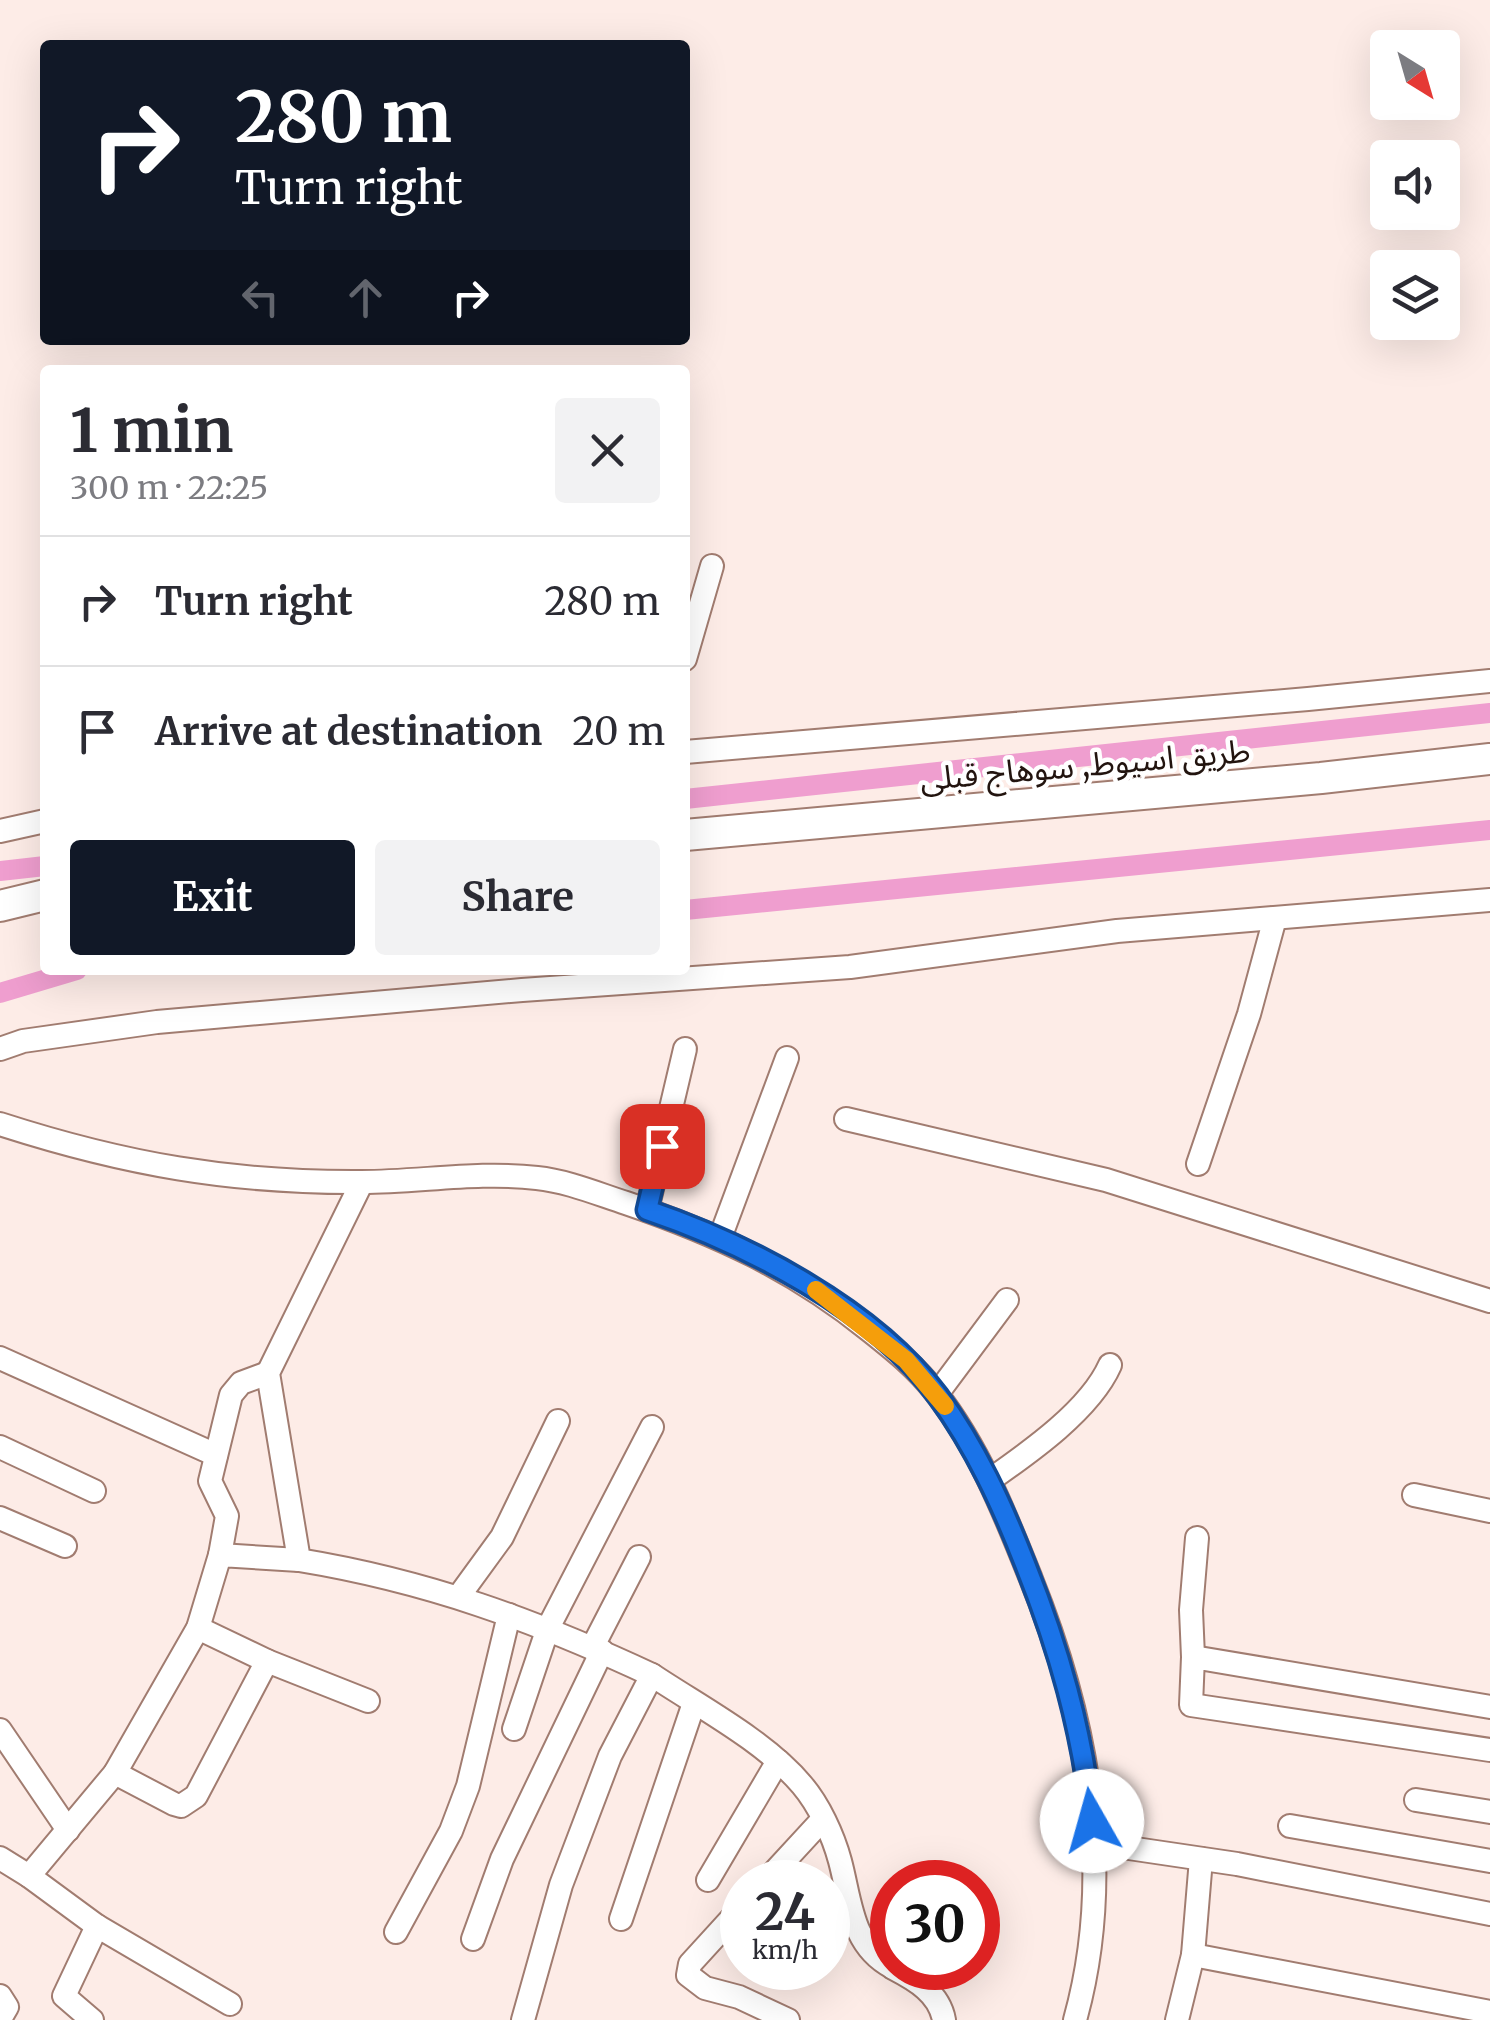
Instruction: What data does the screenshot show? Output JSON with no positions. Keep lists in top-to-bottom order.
{
  "streets": {
    "main road": ["طريق اسيوط, سوهاج قبلى"]
  },
  "north": "bottom right",
  "page": {
    "turn": ["280 m", "Turn right"],
    "heading": ["1 min", "300 m · 22:25"],
    "list": [
      {
        "name": "Turn right",
        "value": "280 m"
      },
      {
        "name": "Arrive at destination",
        "value": "20 m"
      }
    ],
    "buttons": ["Exit", "Share"],
    "speed": "24 km/h",
    "limit": "30"
  }
}
